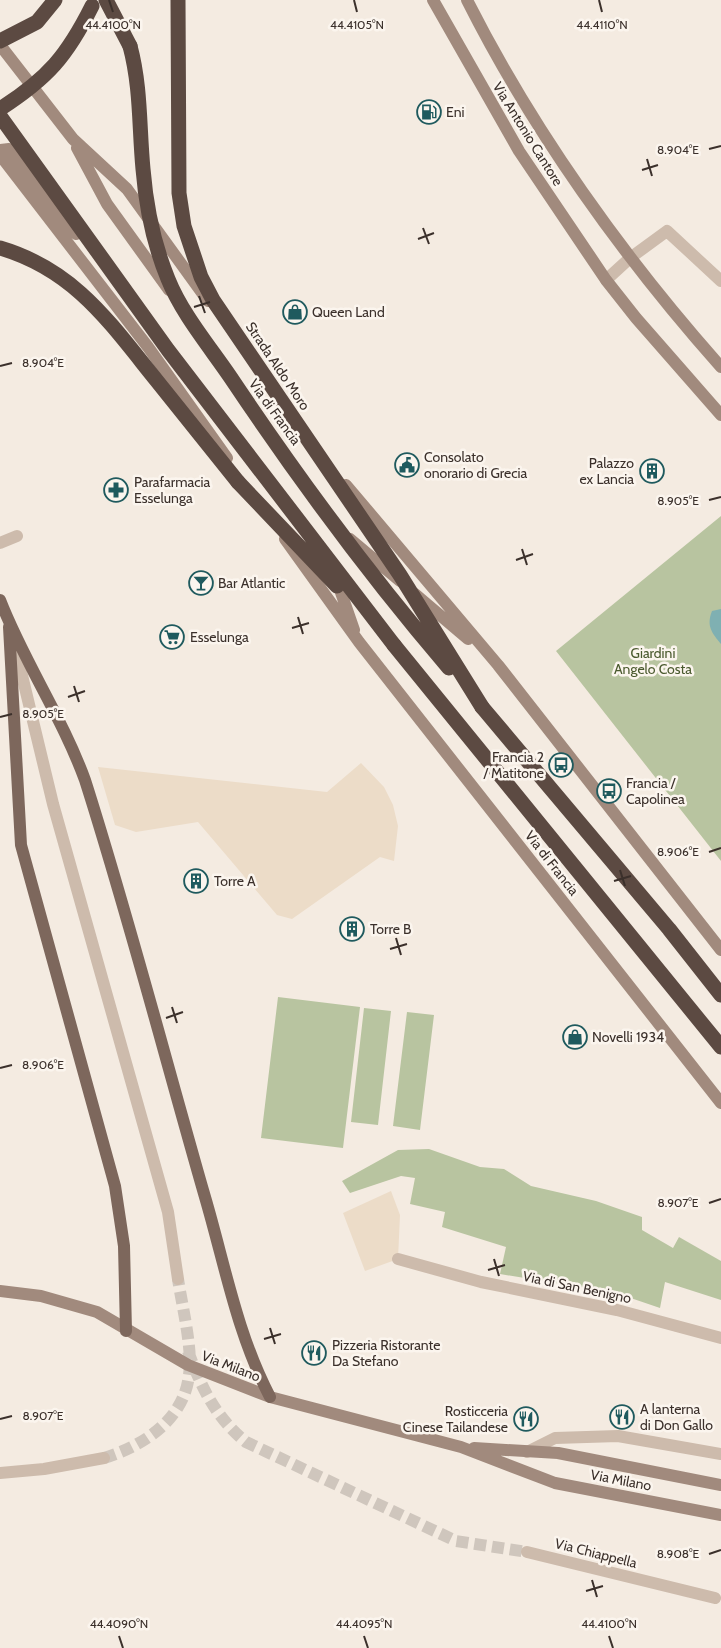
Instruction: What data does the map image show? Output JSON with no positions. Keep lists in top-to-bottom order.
{
  "streets": {
    "highway": ["Strada Aldo Moro"],
    "street": [
      "Via Antonio Cantore",
      "Via di Francia",
      "Via di San Benigno",
      "Via Milano",
      "Via Chiappella"
    ]
  },
  "parks": ["Giardini Angelo Costa"],
  "places": {
    "fuel station": ["Eni"],
    "shop": ["Queen Land", "Novelli 1934"],
    "public building": ["Consolato onorario di Grecia"],
    "building": ["Palazzo ex Lancia", "Torre A", "Torre B"],
    "pharmacy": ["Parafarmacia Esselunga"],
    "bar": ["Bar Atlantic"],
    "supermarket": ["Esselunga"],
    "bus stop": ["Francia 2 / Matitone", "Francia / Capolinea"],
    "restaurant": ["Pizzeria Ristorante Da Stefano", "A lanterna di Don Gallo", "Rosticceria Cinese Tailandese"]
  },
  "coordinates": [
    "44.4100°N",
    "44.4105°N",
    "44.4110°N",
    "8.904°E",
    "8.905°E",
    "8.906°E",
    "8.907°E",
    "8.908°E",
    "44.4090°N",
    "44.4095°N"
  ]
}
